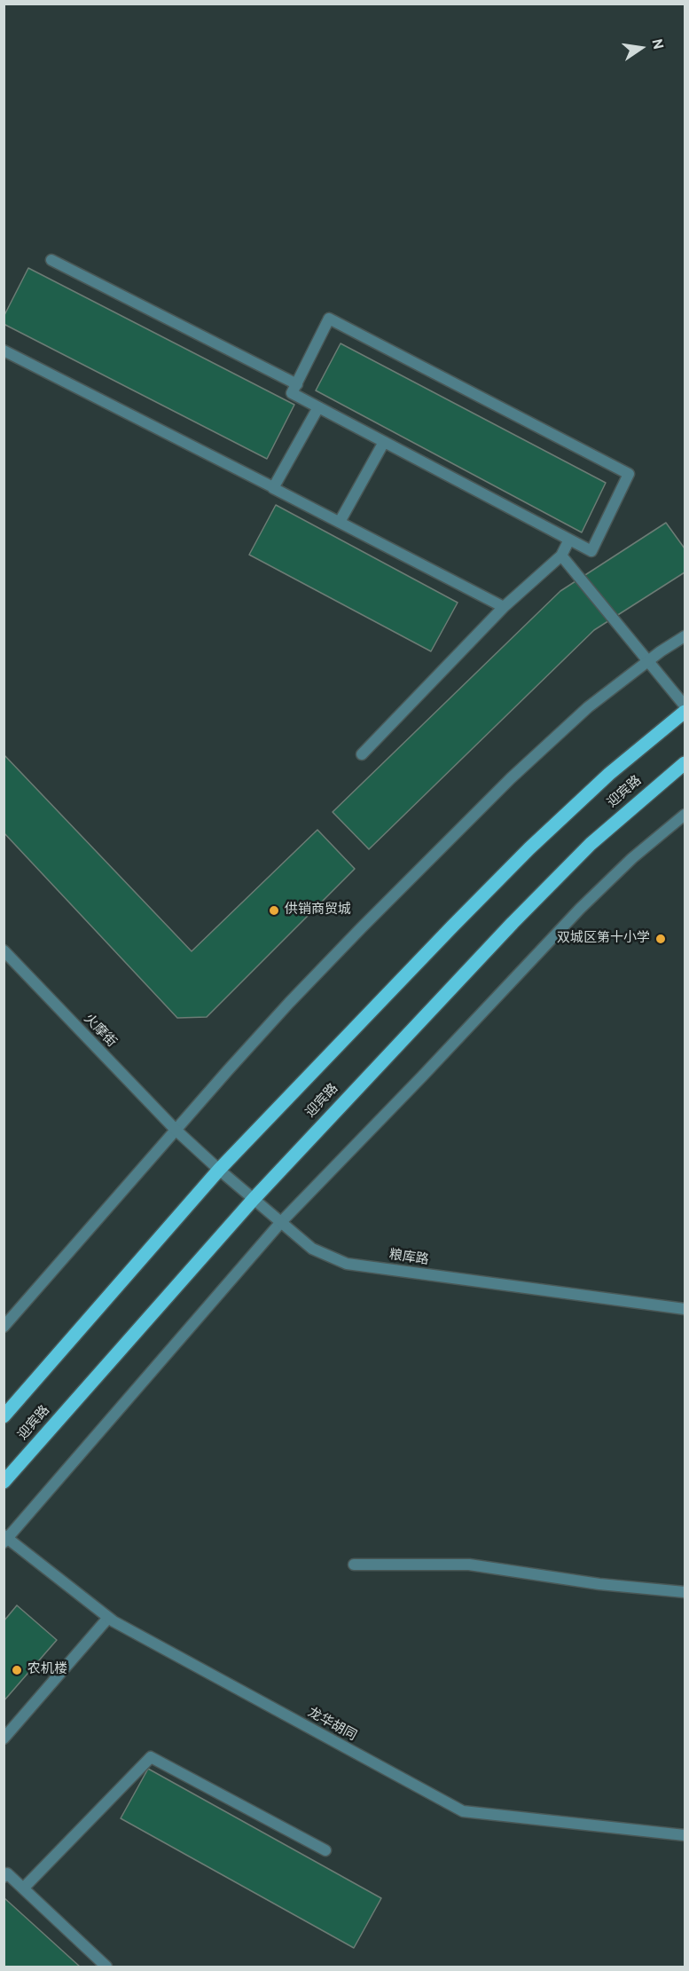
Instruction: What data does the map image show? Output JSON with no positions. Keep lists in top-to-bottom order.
{
  "streets": {
    "main road": ["迎宾路"],
    "street": ["火摩街", "粮库路", "龙华胡同"]
  },
  "crossings": [
    ["迎宾路", "粮库路"],
    ["火摩街", "粮库路"]
  ],
  "places": ["供销商贸城", "双城区第十小学", "农机楼"],
  "north": "right"
}
